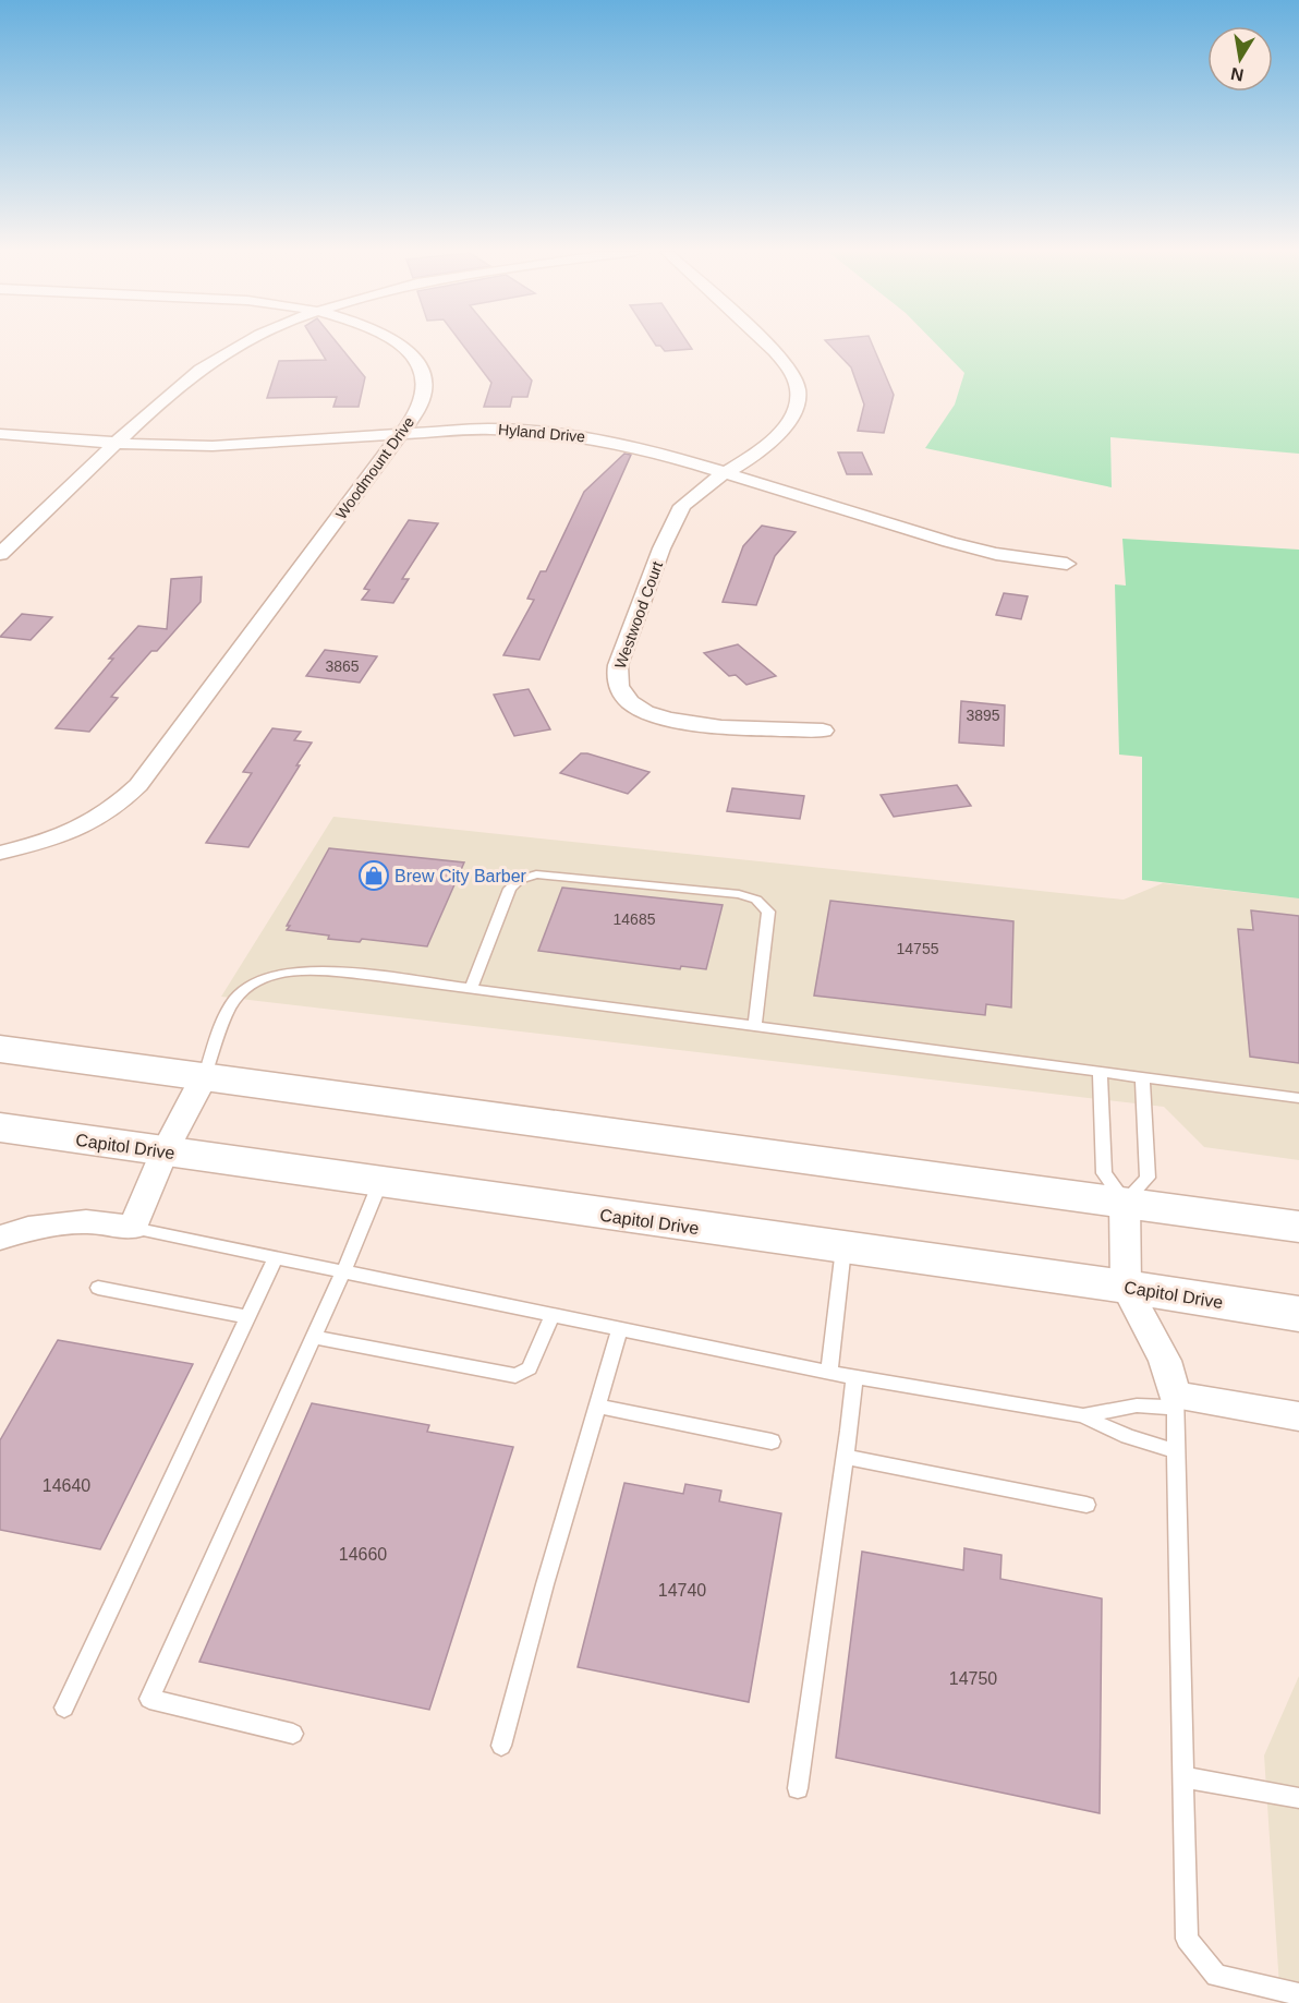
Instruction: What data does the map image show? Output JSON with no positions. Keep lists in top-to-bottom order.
{
  "streets": {
    "main road": ["Capitol Drive"],
    "street": ["Hyland Drive", "Woodmount Drive", "Westwood Court"]
  },
  "crossings": [
    ["Hyland Drive", "Woodmount Drive"],
    ["Hyland Drive", "Westwood Court"]
  ],
  "places": {
    "shop": ["Brew City Barber"]
  },
  "house_numbers": [
    "3865",
    "3895",
    "14685",
    "14755",
    "14640",
    "14660",
    "14740",
    "14750"
  ],
  "north": "bottom"
}
